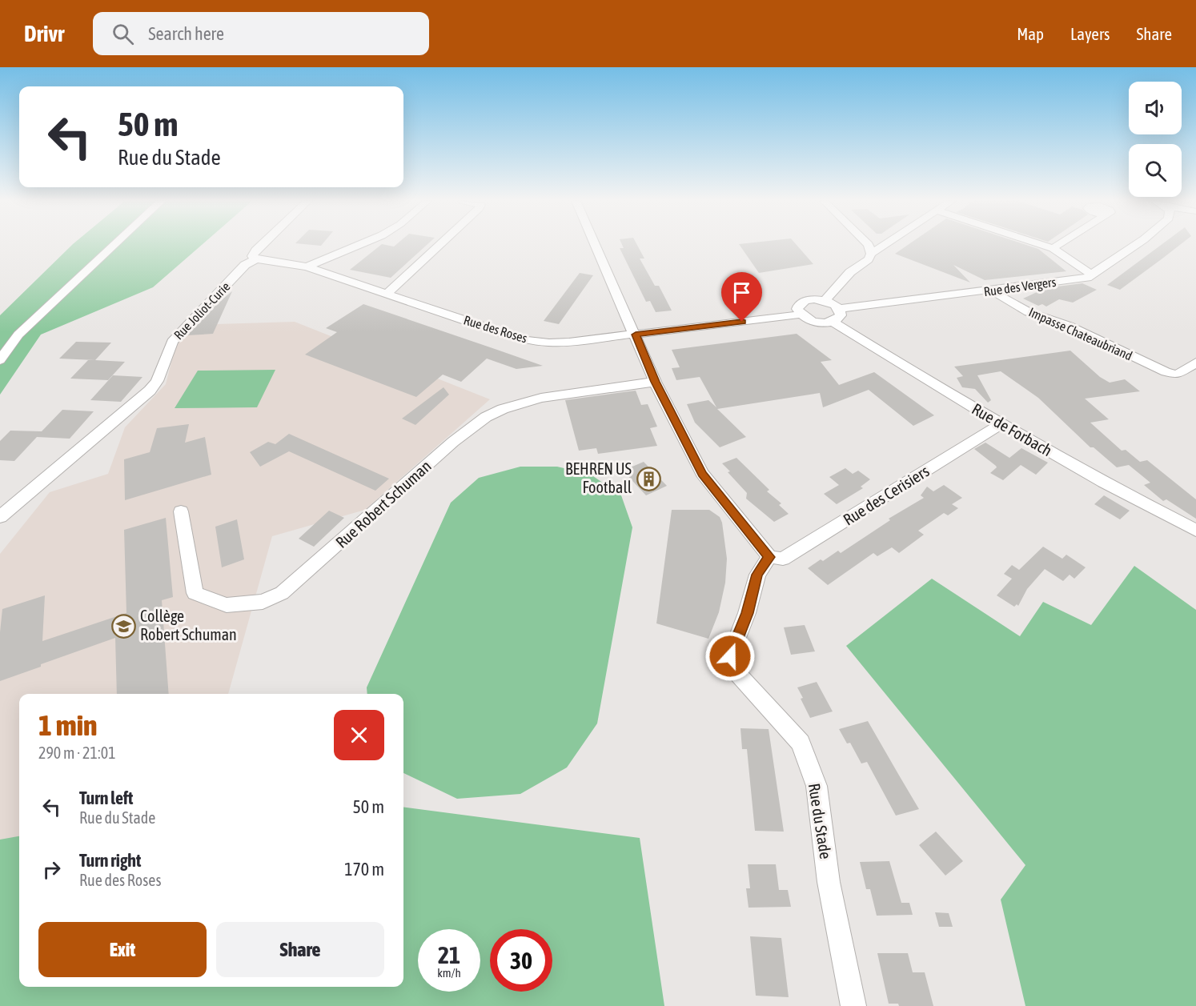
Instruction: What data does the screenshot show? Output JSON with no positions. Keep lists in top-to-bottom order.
{
  "streets": {
    "street": [
      "Rue des Vergers",
      "Rue Joliot-Curie",
      "Rue des Roses",
      "Impasse Chateaubriand",
      "Rue de Forbach",
      "Rue des Cerisiers",
      "Rue Robert Schuman",
      "Rue du Stade"
    ]
  },
  "crossings": [
    ["Rue des Vergers", "Impasse Chateaubriand"],
    ["Rue Joliot-Curie", "Rue des Roses"],
    ["Rue des Roses", "Rue de Forbach"],
    ["Rue de Forbach", "Rue des Cerisiers"],
    ["Rue des Cerisiers", "Rue du Stade"]
  ],
  "places": {
    "building": ["BEHREN US Football"],
    "school or university": ["Collège Robert Schuman"]
  },
  "page": {
    "header": "Drivr",
    "search": "Search here",
    "nav": ["Map", "Layers", "Share"],
    "turn": ["50 m", "Rue du Stade"],
    "heading": ["1 min", "290 m · 21:01"],
    "list": [
      {
        "name": "Turn left",
        "note": "Rue du Stade",
        "value": "50 m"
      },
      {
        "name": "Turn right",
        "note": "Rue des Roses",
        "value": "170 m"
      }
    ],
    "buttons": ["Exit", "Share"],
    "speed": "21 km/h",
    "limit": "30"
  }
}
